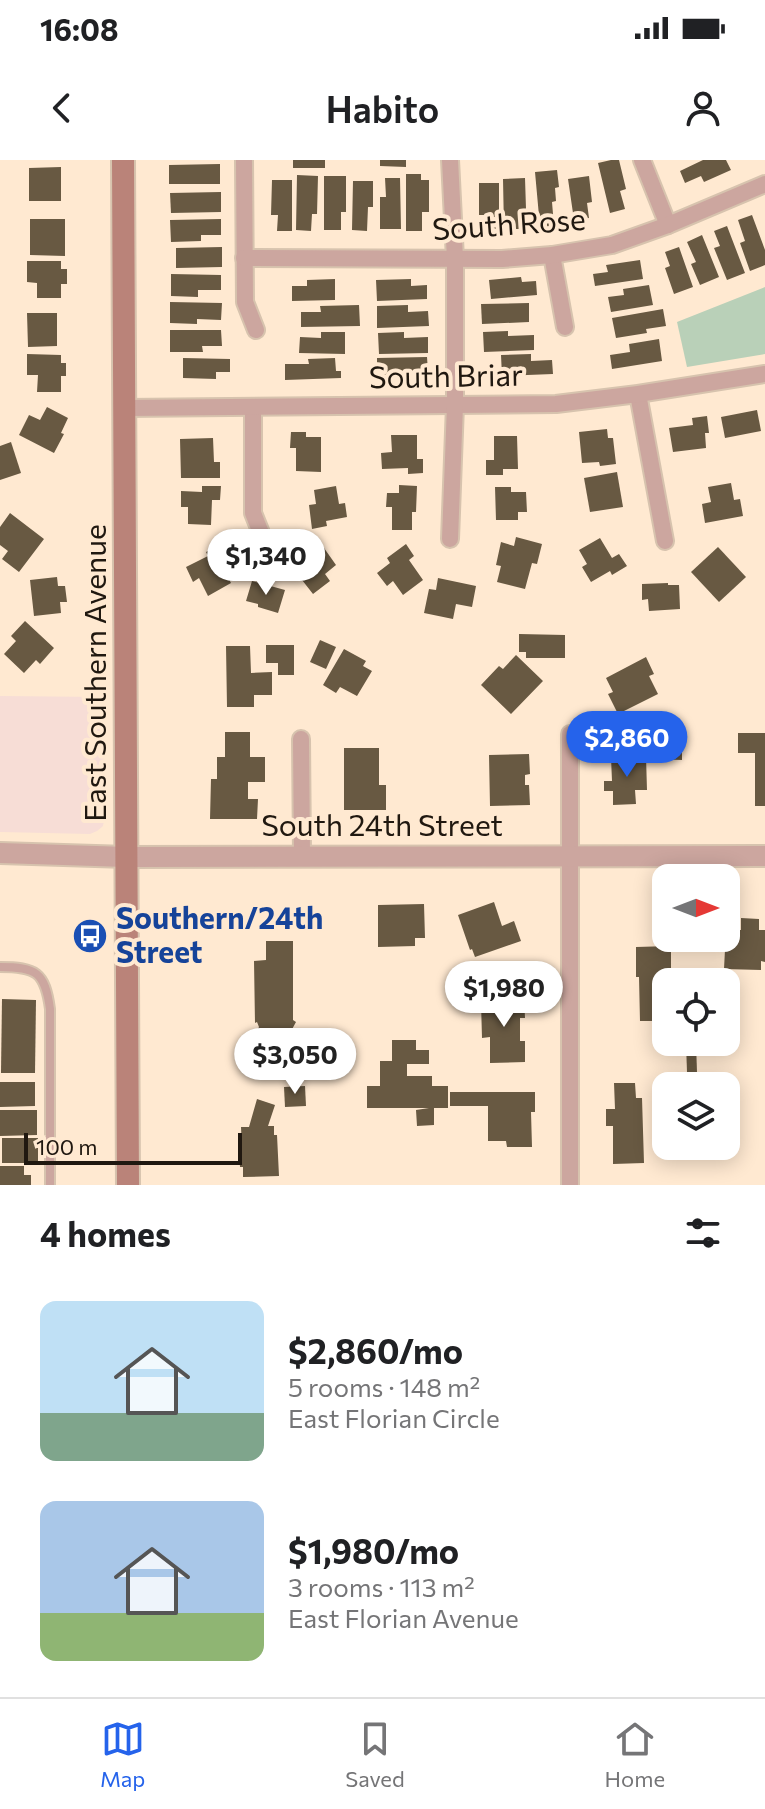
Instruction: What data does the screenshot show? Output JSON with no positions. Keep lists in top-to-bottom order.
{
  "streets": {
    "main road": ["East Southern Avenue"],
    "street": ["South Rose", "South Briar", "South 24th Street"]
  },
  "crossings": [
    ["South Briar", "East Southern Avenue"],
    ["East Southern Avenue", "South 24th Street"]
  ],
  "places": {
    "bus stop": ["Southern/24th Street"]
  },
  "scale_bar": "100 m",
  "north": "right",
  "page": {
    "status": "16:08",
    "header": "Habito",
    "price": [
      "$1,340",
      "$2,860",
      "$1,980",
      "$3,050"
    ],
    "scale": "100 m",
    "heading": "4 homes",
    "list": [
      {
        "name": "$2,860/mo",
        "note": "5 rooms · 148 m² · East Florian Circle"
      },
      {
        "name": "$1,980/mo",
        "note": "3 rooms · 113 m² · East Florian Avenue"
      }
    ],
    "tabs": ["Map", "Saved", "Home"]
  }
}
